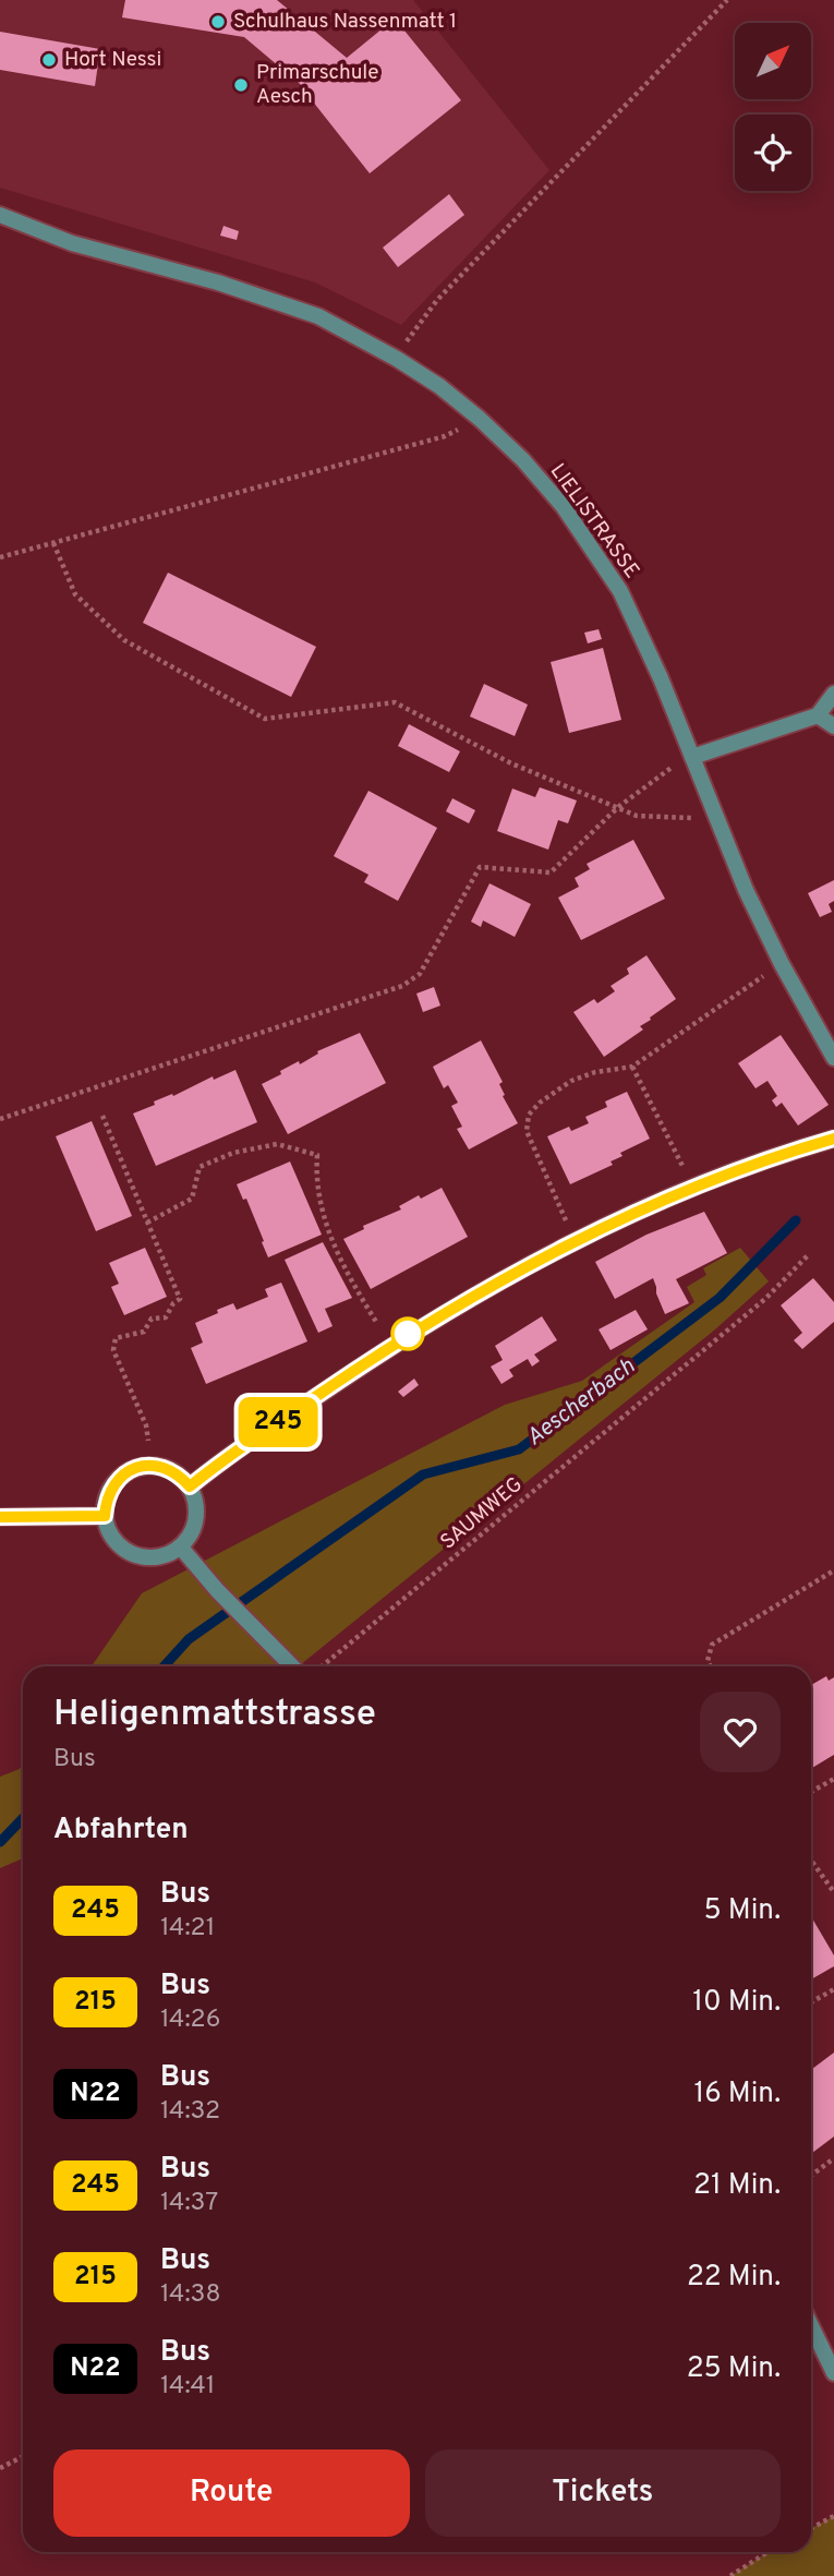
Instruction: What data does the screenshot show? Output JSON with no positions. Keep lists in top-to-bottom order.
{
  "streets": {
    "street": ["LIELISTRASSE"],
    "path": ["SAUMWEG"]
  },
  "water": ["Aescherbach"],
  "places": ["Schulhaus Nassenmatt 1", "Hort Nessi", "Primarschule Aesch"],
  "lines": ["bus line 245"],
  "north": "top right",
  "page": {
    "on_map": "245",
    "heading": [
      ["Heligenmattstrasse", "Bus"],
      "Abfahrten"
    ],
    "list": [
      {
        "mark": "245",
        "name": "Bus",
        "note": "14:21",
        "value": "5 Min."
      },
      {
        "mark": "215",
        "name": "Bus",
        "note": "14:26",
        "value": "10 Min."
      },
      {
        "mark": "N22",
        "name": "Bus",
        "note": "14:32",
        "value": "16 Min."
      },
      {
        "mark": "245",
        "name": "Bus",
        "note": "14:37",
        "value": "21 Min."
      },
      {
        "mark": "215",
        "name": "Bus",
        "note": "14:38",
        "value": "22 Min."
      },
      {
        "mark": "N22",
        "name": "Bus",
        "note": "14:41",
        "value": "25 Min."
      }
    ],
    "buttons": ["Route", "Tickets"]
  }
}
